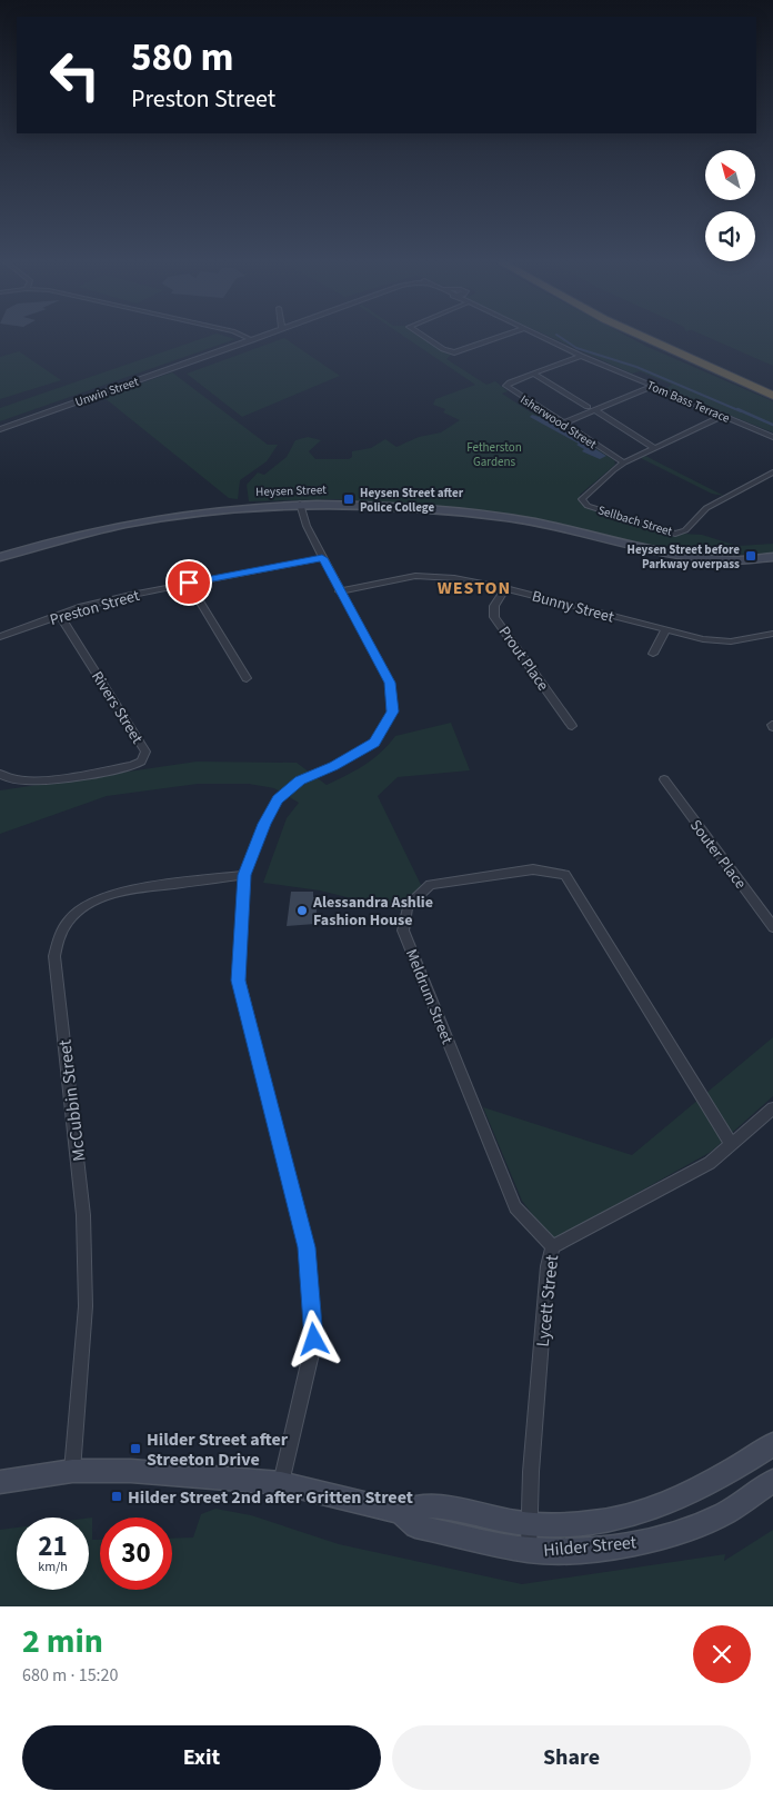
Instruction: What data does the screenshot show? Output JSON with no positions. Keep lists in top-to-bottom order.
{
  "streets": {
    "main road": ["Heysen Street", "Hilder Street"],
    "street": [
      "Unwin Street",
      "Tom Bass Terrace",
      "Isherwood Street",
      "Sellbach Street",
      "Bunny Street",
      "Preston Street",
      "Prout Place",
      "Rivers Street",
      "Souter Place",
      "Meldrum Street",
      "McCubbin Street",
      "Lycett Street"
    ]
  },
  "crossings": [
    ["Tom Bass Terrace", "Isherwood Street"],
    ["Tom Bass Terrace", "Sellbach Street"],
    ["Isherwood Street", "Sellbach Street"],
    ["Bunny Street", "Prout Place"],
    ["Preston Street", "Rivers Street"],
    ["Meldrum Street", "Lycett Street"],
    ["McCubbin Street", "Hilder Street"],
    ["Lycett Street", "Hilder Street"]
  ],
  "districts": ["WESTON"],
  "parks": ["Fetherston Gardens"],
  "places": {
    "transit": [
      "Heysen Street after Police College",
      "Heysen Street before Parkway overpass",
      "Hilder Street after Streeton Drive",
      "Hilder Street 2nd after Gritten Street"
    ],
    "other": ["Alessandra Ashlie Fashion House"]
  },
  "north": "top left",
  "page": {
    "turn": ["580 m", "Preston Street"],
    "speed": "21 km/h",
    "limit": "30",
    "heading": ["2 min", "680 m · 15:20"],
    "buttons": ["Exit", "Share"]
  }
}
